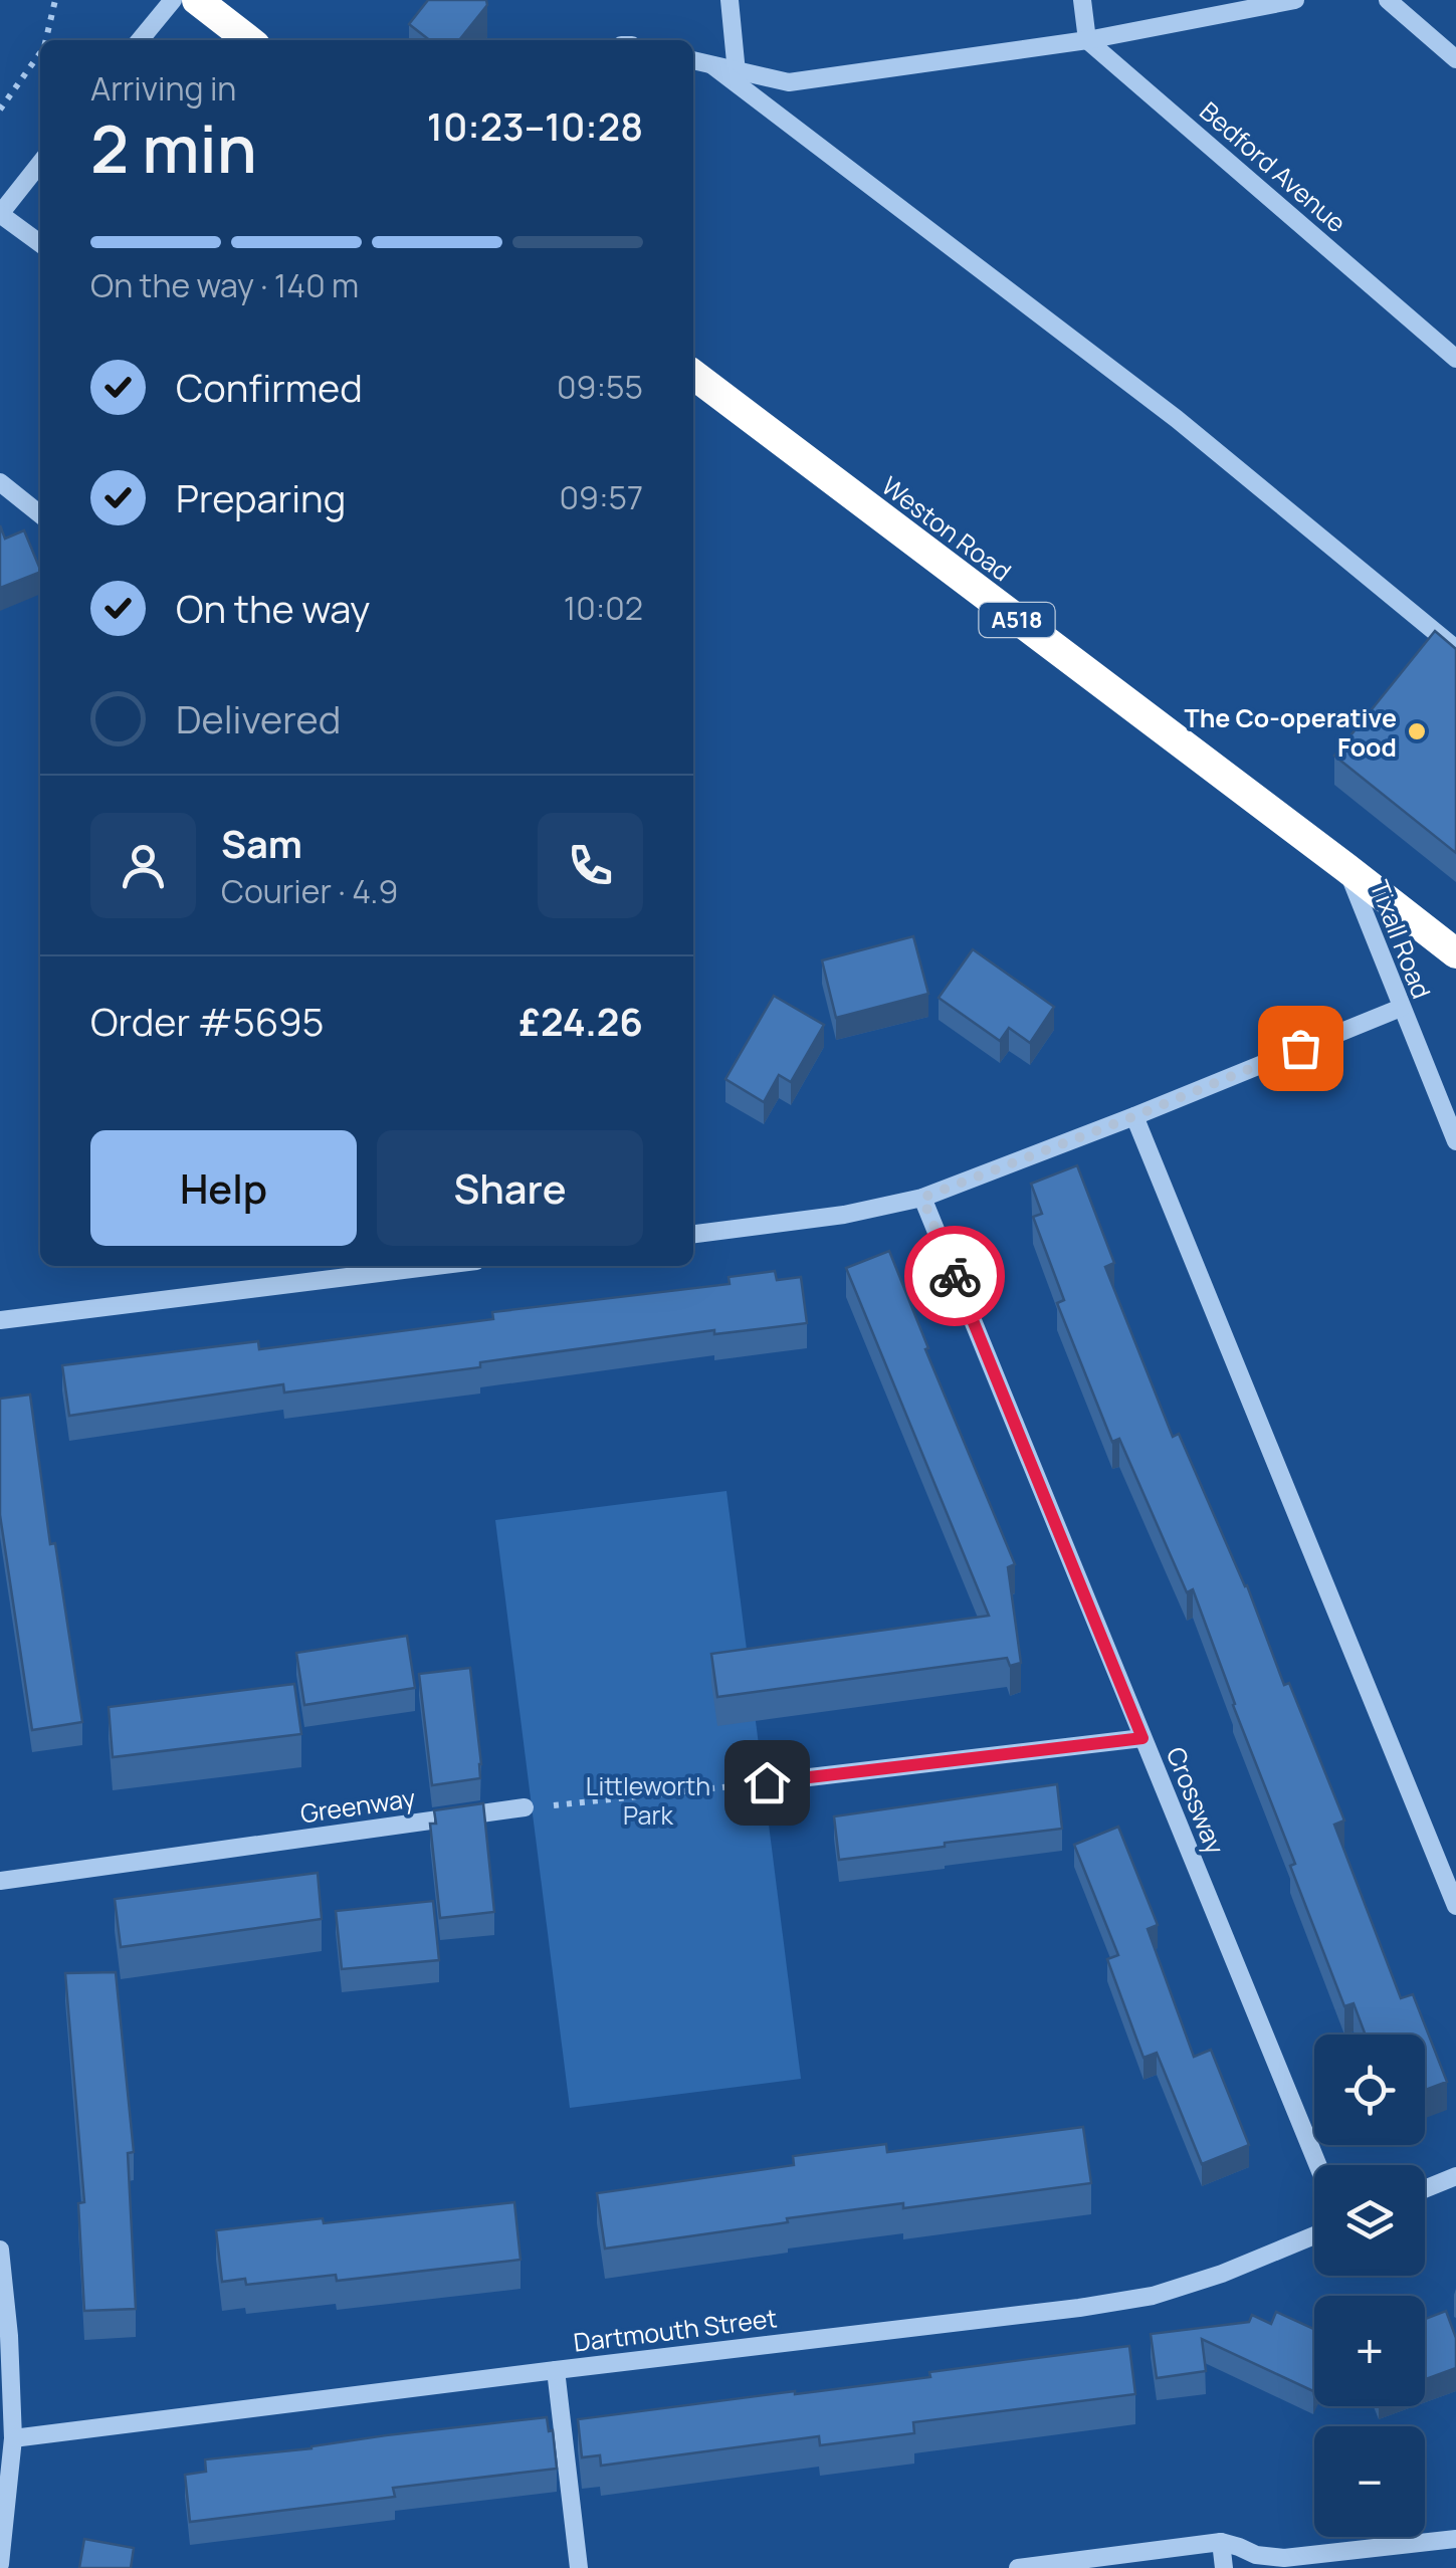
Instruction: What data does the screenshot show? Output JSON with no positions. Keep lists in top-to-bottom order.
{
  "streets": {
    "highway": ["Weston Road", "A518"],
    "street": [
      "Bedford Avenue",
      "Tixall Road",
      "Crossway",
      "Greenway",
      "Dartmouth Street"
    ]
  },
  "crossings": [
    ["Weston Road", "Tixall Road"]
  ],
  "parks": ["Littleworth Park"],
  "places": ["The Co-operative Food"],
  "page": {
    "heading": ["2 min", "Arriving in", "10:23–10:28"],
    "panel": [
      "Sam",
      "Courier · 4.9",
      "Order #5695",
      "£24.26"
    ],
    "bar": "On the way · 140 m",
    "list": [
      ["Confirmed", "09:55"],
      ["Preparing", "09:57"],
      ["On the way", "10:02"],
      "Delivered"
    ],
    "buttons": ["Help", "Share"],
    "map_buttons": ["+", "−"]
  }
}
